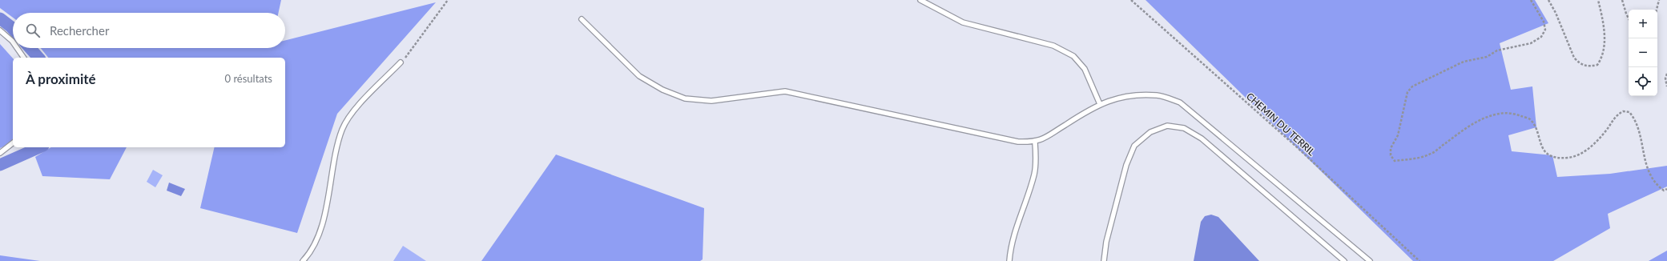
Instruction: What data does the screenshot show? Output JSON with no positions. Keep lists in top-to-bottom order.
{
  "streets": {
    "path": ["CHEMIN DU TERRIL"]
  },
  "page": {
    "map_buttons": ["+", "−"],
    "search": "Rechercher",
    "heading": ["À proximité", "0 résultats"]
  }
}
